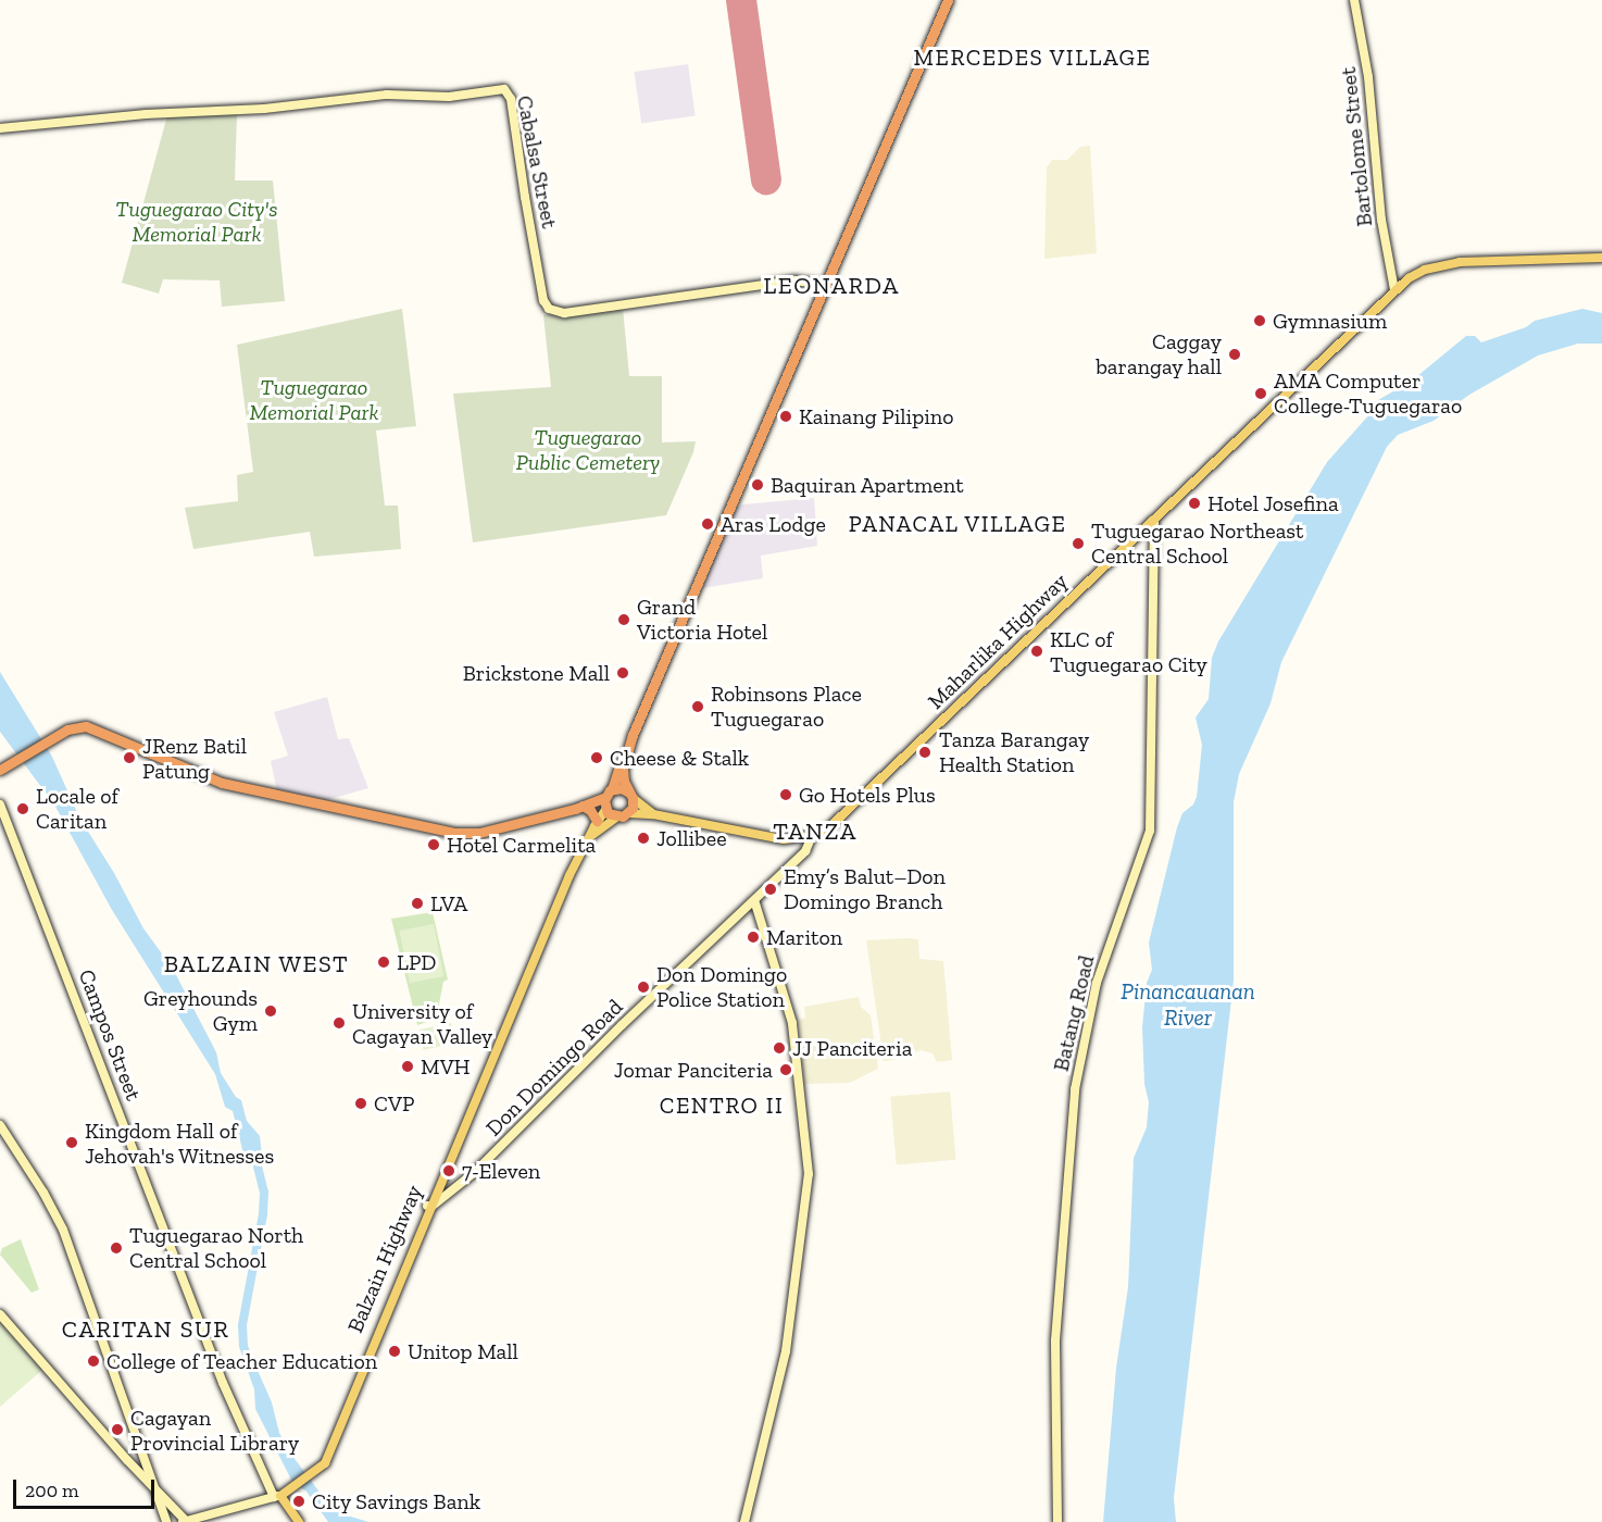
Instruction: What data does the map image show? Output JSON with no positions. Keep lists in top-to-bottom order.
{
  "streets": {
    "main road": ["Maharlika Highway", "Balzain Highway"],
    "street": [
      "Bartolome Street",
      "Cabalsa Street",
      "Batang Road",
      "Campos Street",
      "Don Domingo Road"
    ]
  },
  "crossings": [
    ["Bartolome Street", "Maharlika Highway"],
    ["Maharlika Highway", "Batang Road"],
    ["Maharlika Highway", "Don Domingo Road"],
    ["Campos Street", "Balzain Highway"],
    ["Don Domingo Road", "Balzain Highway"]
  ],
  "districts": [
    "MERCEDES VILLAGE",
    "LEONARDA",
    "PANACAL VILLAGE",
    "TANZA",
    "BALZAIN WEST",
    "CENTRO II",
    "CARITAN SUR"
  ],
  "water": ["Pinancauanan River"],
  "parks": ["Tuguegarao City's Memorial Park", "Tuguegarao Memorial Park", "Tuguegarao Public Cemetery"],
  "places": [
    "Gymnasium",
    "Caggay barangay hall",
    "AMA Computer College-Tuguegarao",
    "Kainang Pilipino",
    "Baquiran Apartment",
    "Hotel Josefina",
    "Aras Lodge",
    "Tuguegarao Northeast Central School",
    "Grand Victoria Hotel",
    "KLC of Tuguegarao City",
    "Brickstone Mall",
    "Robinsons Place Tuguegarao",
    "Tanza Barangay Health Station",
    "JRenz Batil Patung",
    "Cheese & Stalk",
    "Go Hotels Plus",
    "Locale of Caritan",
    "Jollibee",
    "Hotel Carmelita",
    "Emy’s Balut–Don Domingo Branch",
    "LVA",
    "Mariton",
    "LPD",
    "Don Domingo Police Station",
    "Greyhounds Gym",
    "University of Cagayan Valley",
    "JJ Panciteria",
    "MVH",
    "Jomar Panciteria",
    "CVP",
    "Kingdom Hall of Jehovah's Witnesses",
    "7-Eleven",
    "Tuguegarao North Central School",
    "Unitop Mall",
    "College of Teacher Education",
    "Cagayan Provincial Library",
    "City Savings Bank"
  ],
  "scale_bar": "200 m"
}
